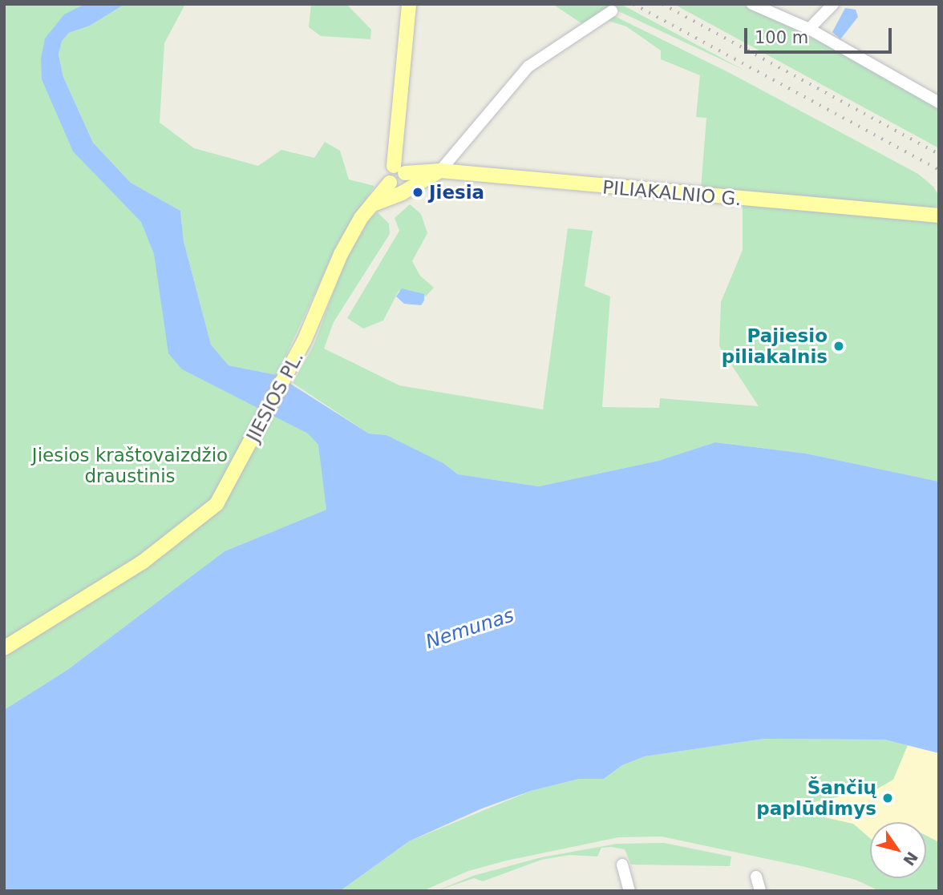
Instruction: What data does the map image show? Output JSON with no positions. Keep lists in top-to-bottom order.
{
  "streets": {
    "main road": ["PILIAKALNIO G.", "JIESIOS PL."]
  },
  "crossings": [
    ["PILIAKALNIO G.", "JIESIOS PL."]
  ],
  "water": ["Nemunas"],
  "parks": ["Jiesios kraštovaizdžio draustinis"],
  "places": ["Jiesia", "Pajiesio piliakalnis", "Šančių paplūdimys"],
  "scale_bar": "100 m",
  "north": "bottom right"
}
